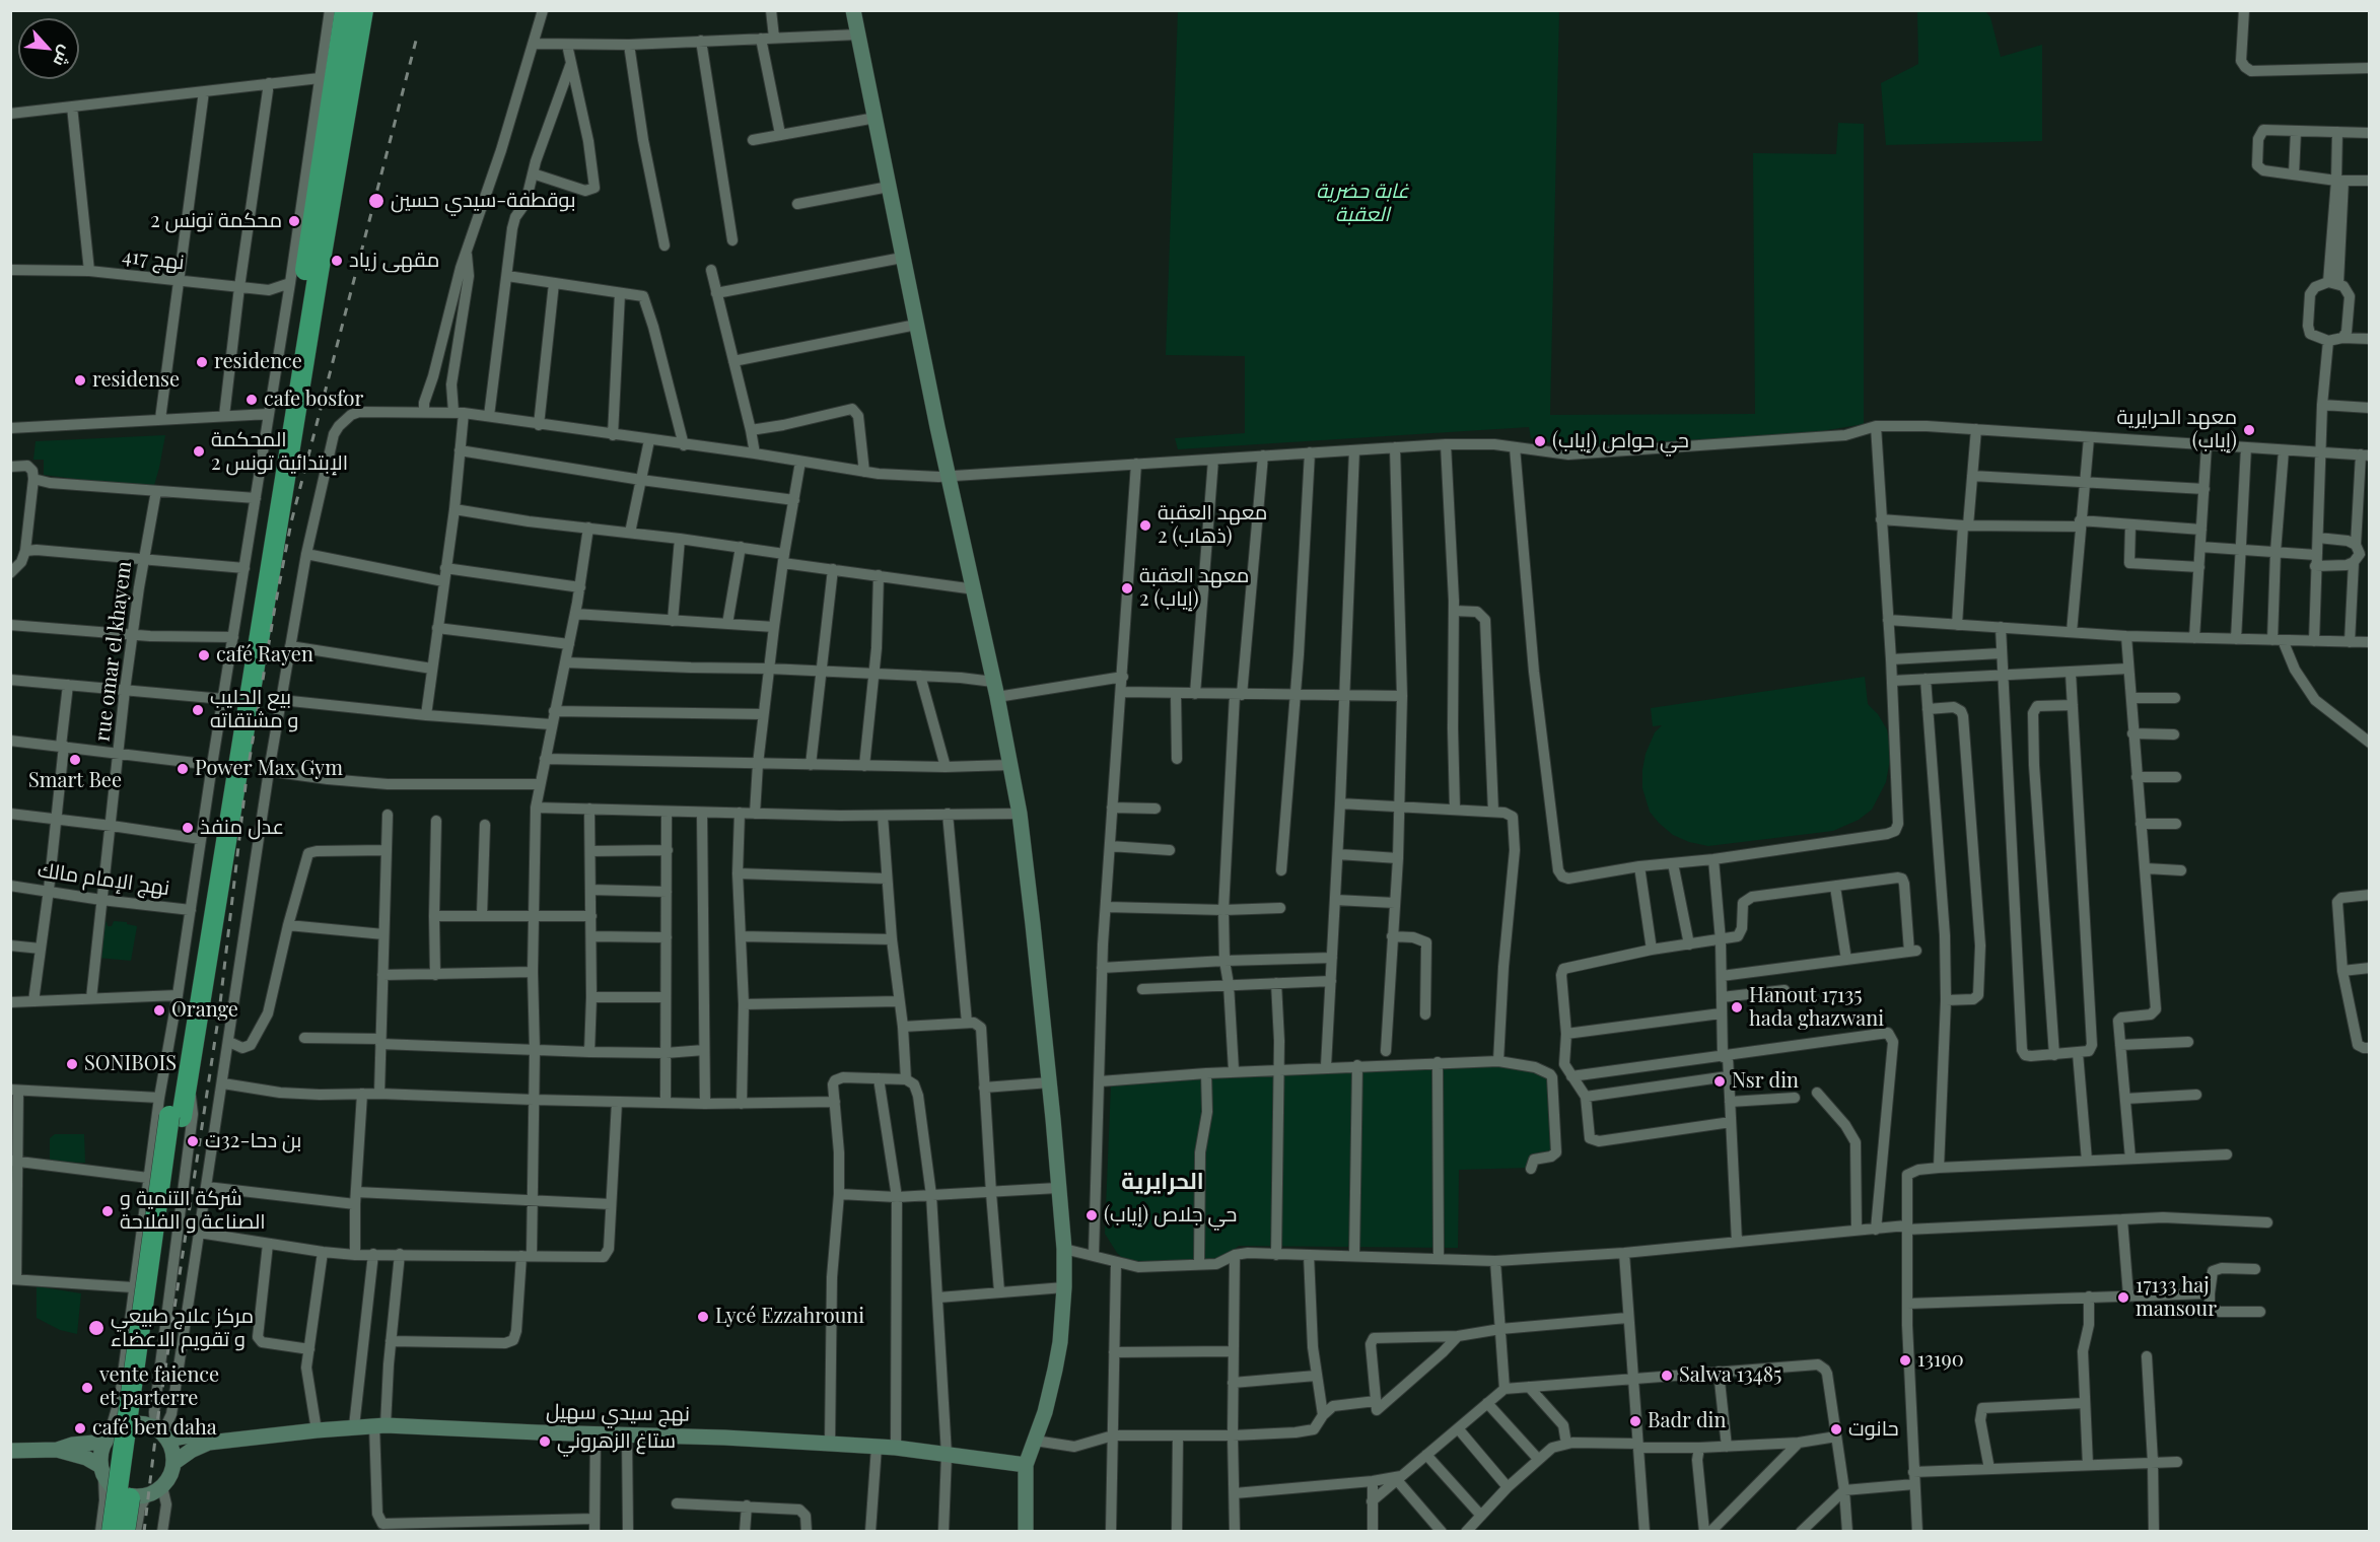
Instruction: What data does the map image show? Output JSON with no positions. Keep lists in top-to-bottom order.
{
  "streets": {
    "street": [
      "نهج 417",
      "rue omar el khayem",
      "نهج الإمام مالك",
      "نهج سيدي سهيل"
    ]
  },
  "crossings": [
    ["rue omar el khayem", "نهج الإمام مالك"]
  ],
  "districts": ["الحرايرية"],
  "parks": ["غابة حضرية العقبة"],
  "places": [
    "بوقطفة-سيدي حسين",
    "محكمة تونس 2",
    "مقهى زياد",
    "residence",
    "residense",
    "cafe bosfor",
    "معهد الحرايرية (إياب)",
    "حي حواص (إياب)",
    "المحكمة الإبتدائية تونس 2",
    "معهد العقبة 2 (ذهاب)",
    "معهد العقبة 2 (إياب)",
    "café Rayen",
    "بيع الحليب و مشتقاته",
    "Smart Bee",
    "Power Max Gym",
    "عدل منفذ",
    "Hanout 17135 hada ghazwani",
    "Orange",
    "SONIBOIS",
    "Nsr din",
    "بن دحا-32ت",
    "شركة التنمية و الصناعة و الفلاحة",
    "حي جلاص (إياب)",
    "17133 haj mansour",
    "Lycé Ezzahrouni",
    "مركز علاج طبيعي و تقويم الاعضاء",
    "13190",
    "Salwa 13485",
    "vente faience et parterre",
    "Badr din",
    "café ben daha",
    "حانوت",
    "ستاغ الزهروني"
  ],
  "north": "bottom right"
}
